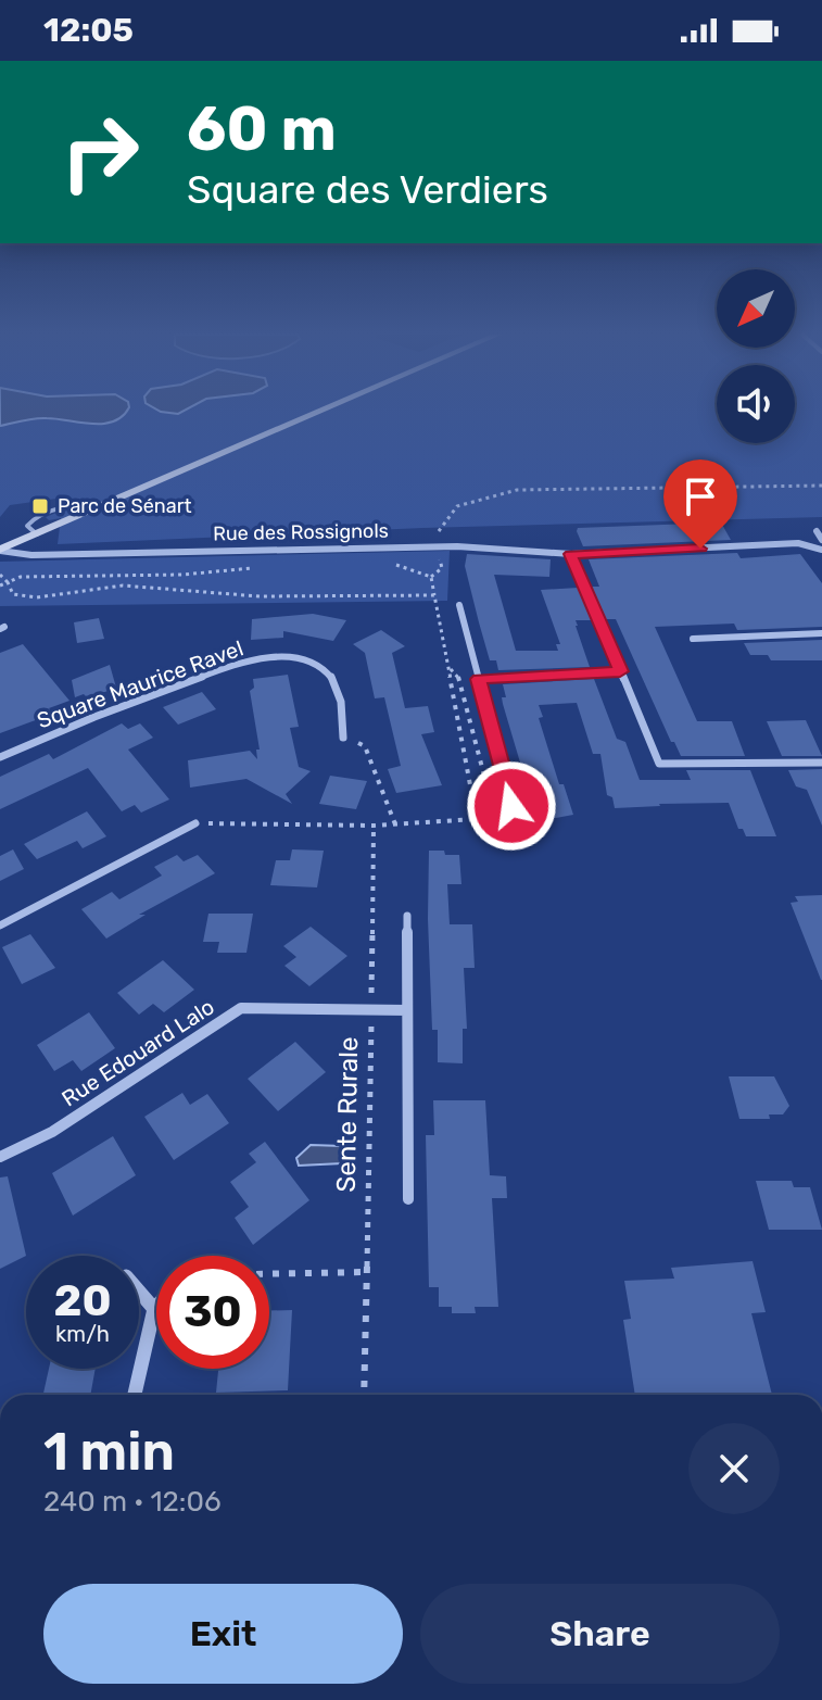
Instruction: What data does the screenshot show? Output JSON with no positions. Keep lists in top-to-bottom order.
{
  "streets": {
    "street": ["Rue des Rossignols", "Square Maurice Ravel", "Rue Edouard Lalo"],
    "path": ["Sente Rurale"]
  },
  "crossings": [
    ["Rue Edouard Lalo", "Sente Rurale"]
  ],
  "places": {
    "transit": ["Parc de Sénart"]
  },
  "north": "bottom left",
  "page": {
    "status": "12:05",
    "turn": ["60 m", "Square des Verdiers"],
    "speed": "20 km/h",
    "limit": "30",
    "heading": ["1 min", "240 m · 12:06"],
    "buttons": ["Exit", "Share"]
  }
}
